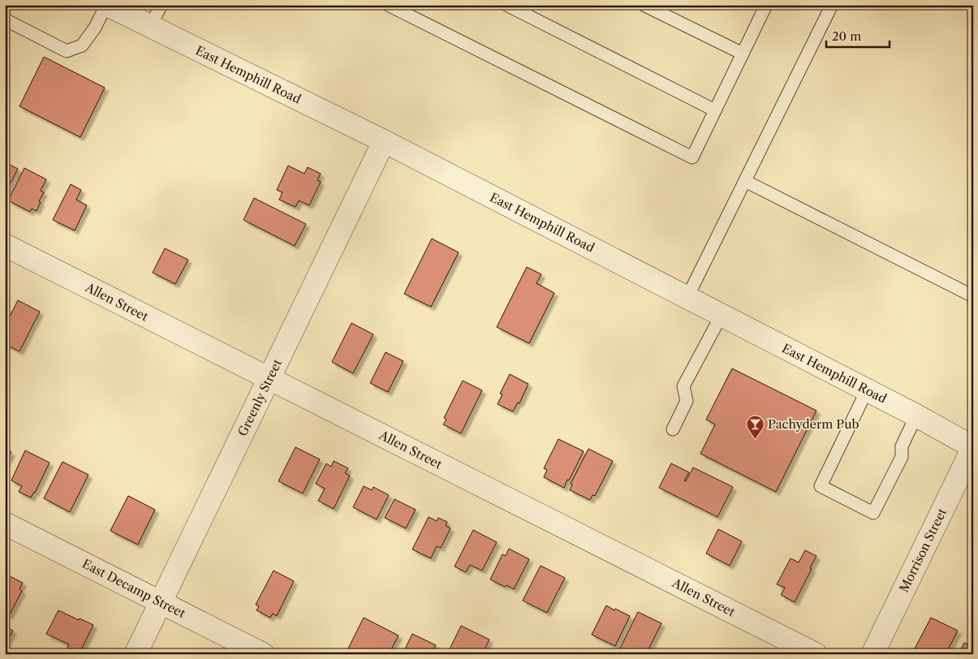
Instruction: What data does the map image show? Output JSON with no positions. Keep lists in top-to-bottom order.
{
  "streets": {
    "street": [
      "East Hemphill Road",
      "Allen Street",
      "Greenly Street",
      "Morrison Street",
      "East Decamp Street"
    ]
  },
  "crossings": [
    ["East Hemphill Road", "Greenly Street"],
    ["East Hemphill Road", "Morrison Street"],
    ["Allen Street", "Greenly Street"],
    ["Greenly Street", "East Decamp Street"]
  ],
  "places": {
    "bar": ["Pachyderm Pub"]
  },
  "scale_bar": "20 m"
}
